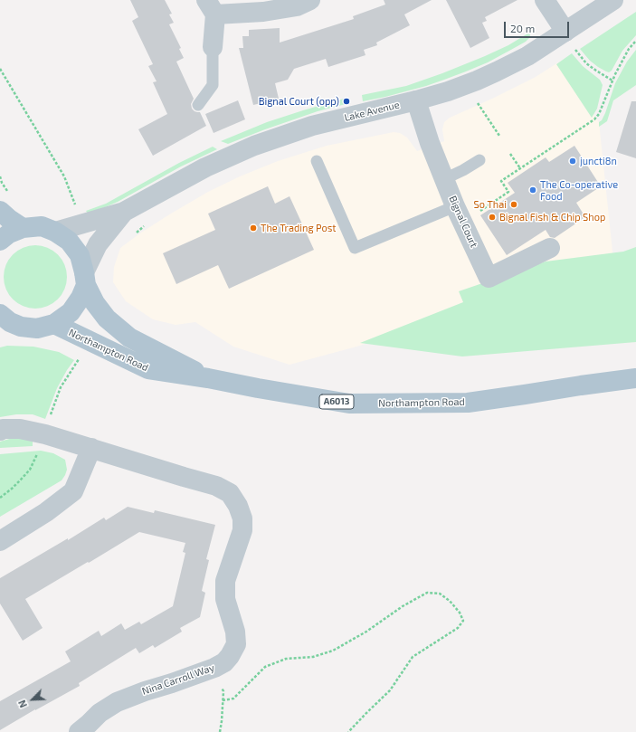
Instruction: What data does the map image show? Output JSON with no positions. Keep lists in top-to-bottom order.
{
  "streets": {
    "main road": ["Northampton Road", "A6013"],
    "street": ["Lake Avenue", "Bignal Court", "Nina Carroll Way"]
  },
  "crossings": [
    ["Lake Avenue", "Bignal Court"],
    ["Northampton Road", "A6013"]
  ],
  "places": [
    "Bignal Court (opp)",
    "juncti8n",
    "The Co-operative Food",
    "So Thai",
    "Bignal Fish & Chip Shop",
    "The Trading Post"
  ],
  "scale_bar": "20 m",
  "north": "bottom left"
}
